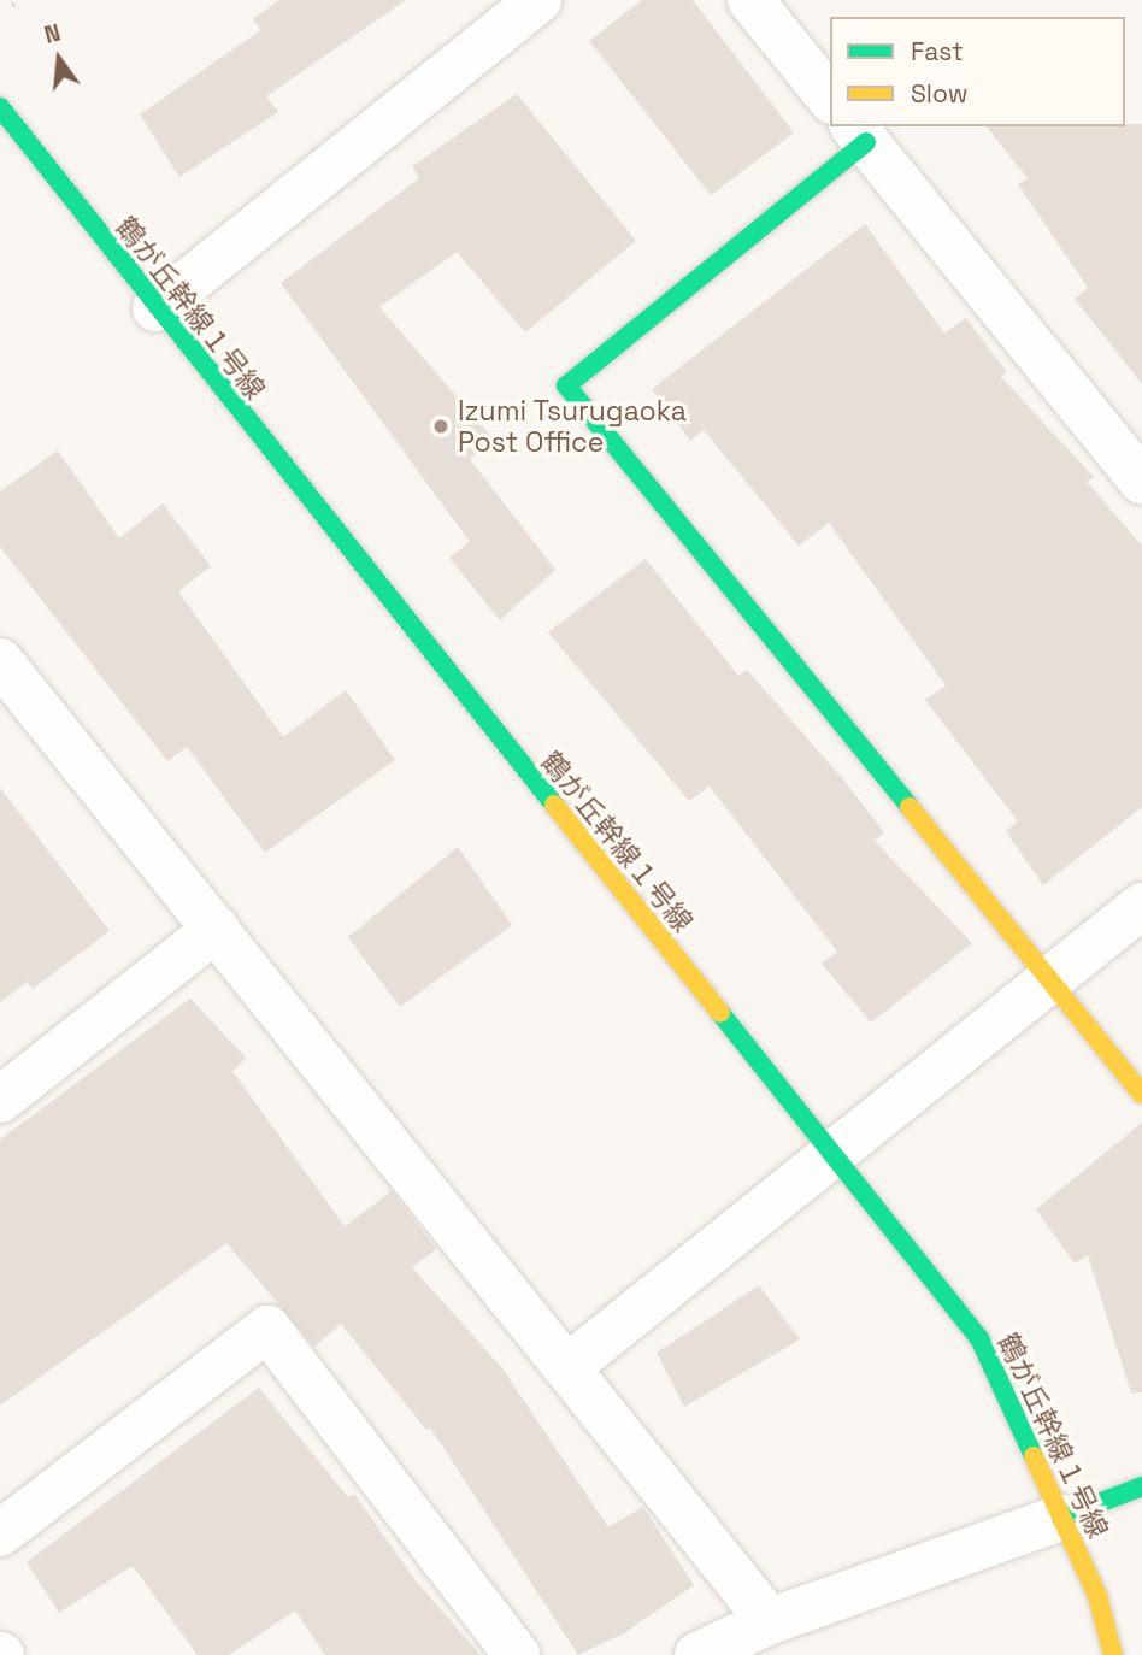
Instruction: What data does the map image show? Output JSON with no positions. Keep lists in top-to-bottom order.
{
  "streets": {
    "street": ["鶴が丘幹線１号線"]
  },
  "places": ["Izumi Tsurugaoka Post Office"],
  "legend": ["Fast", "Slow"],
  "north": "top"
}
